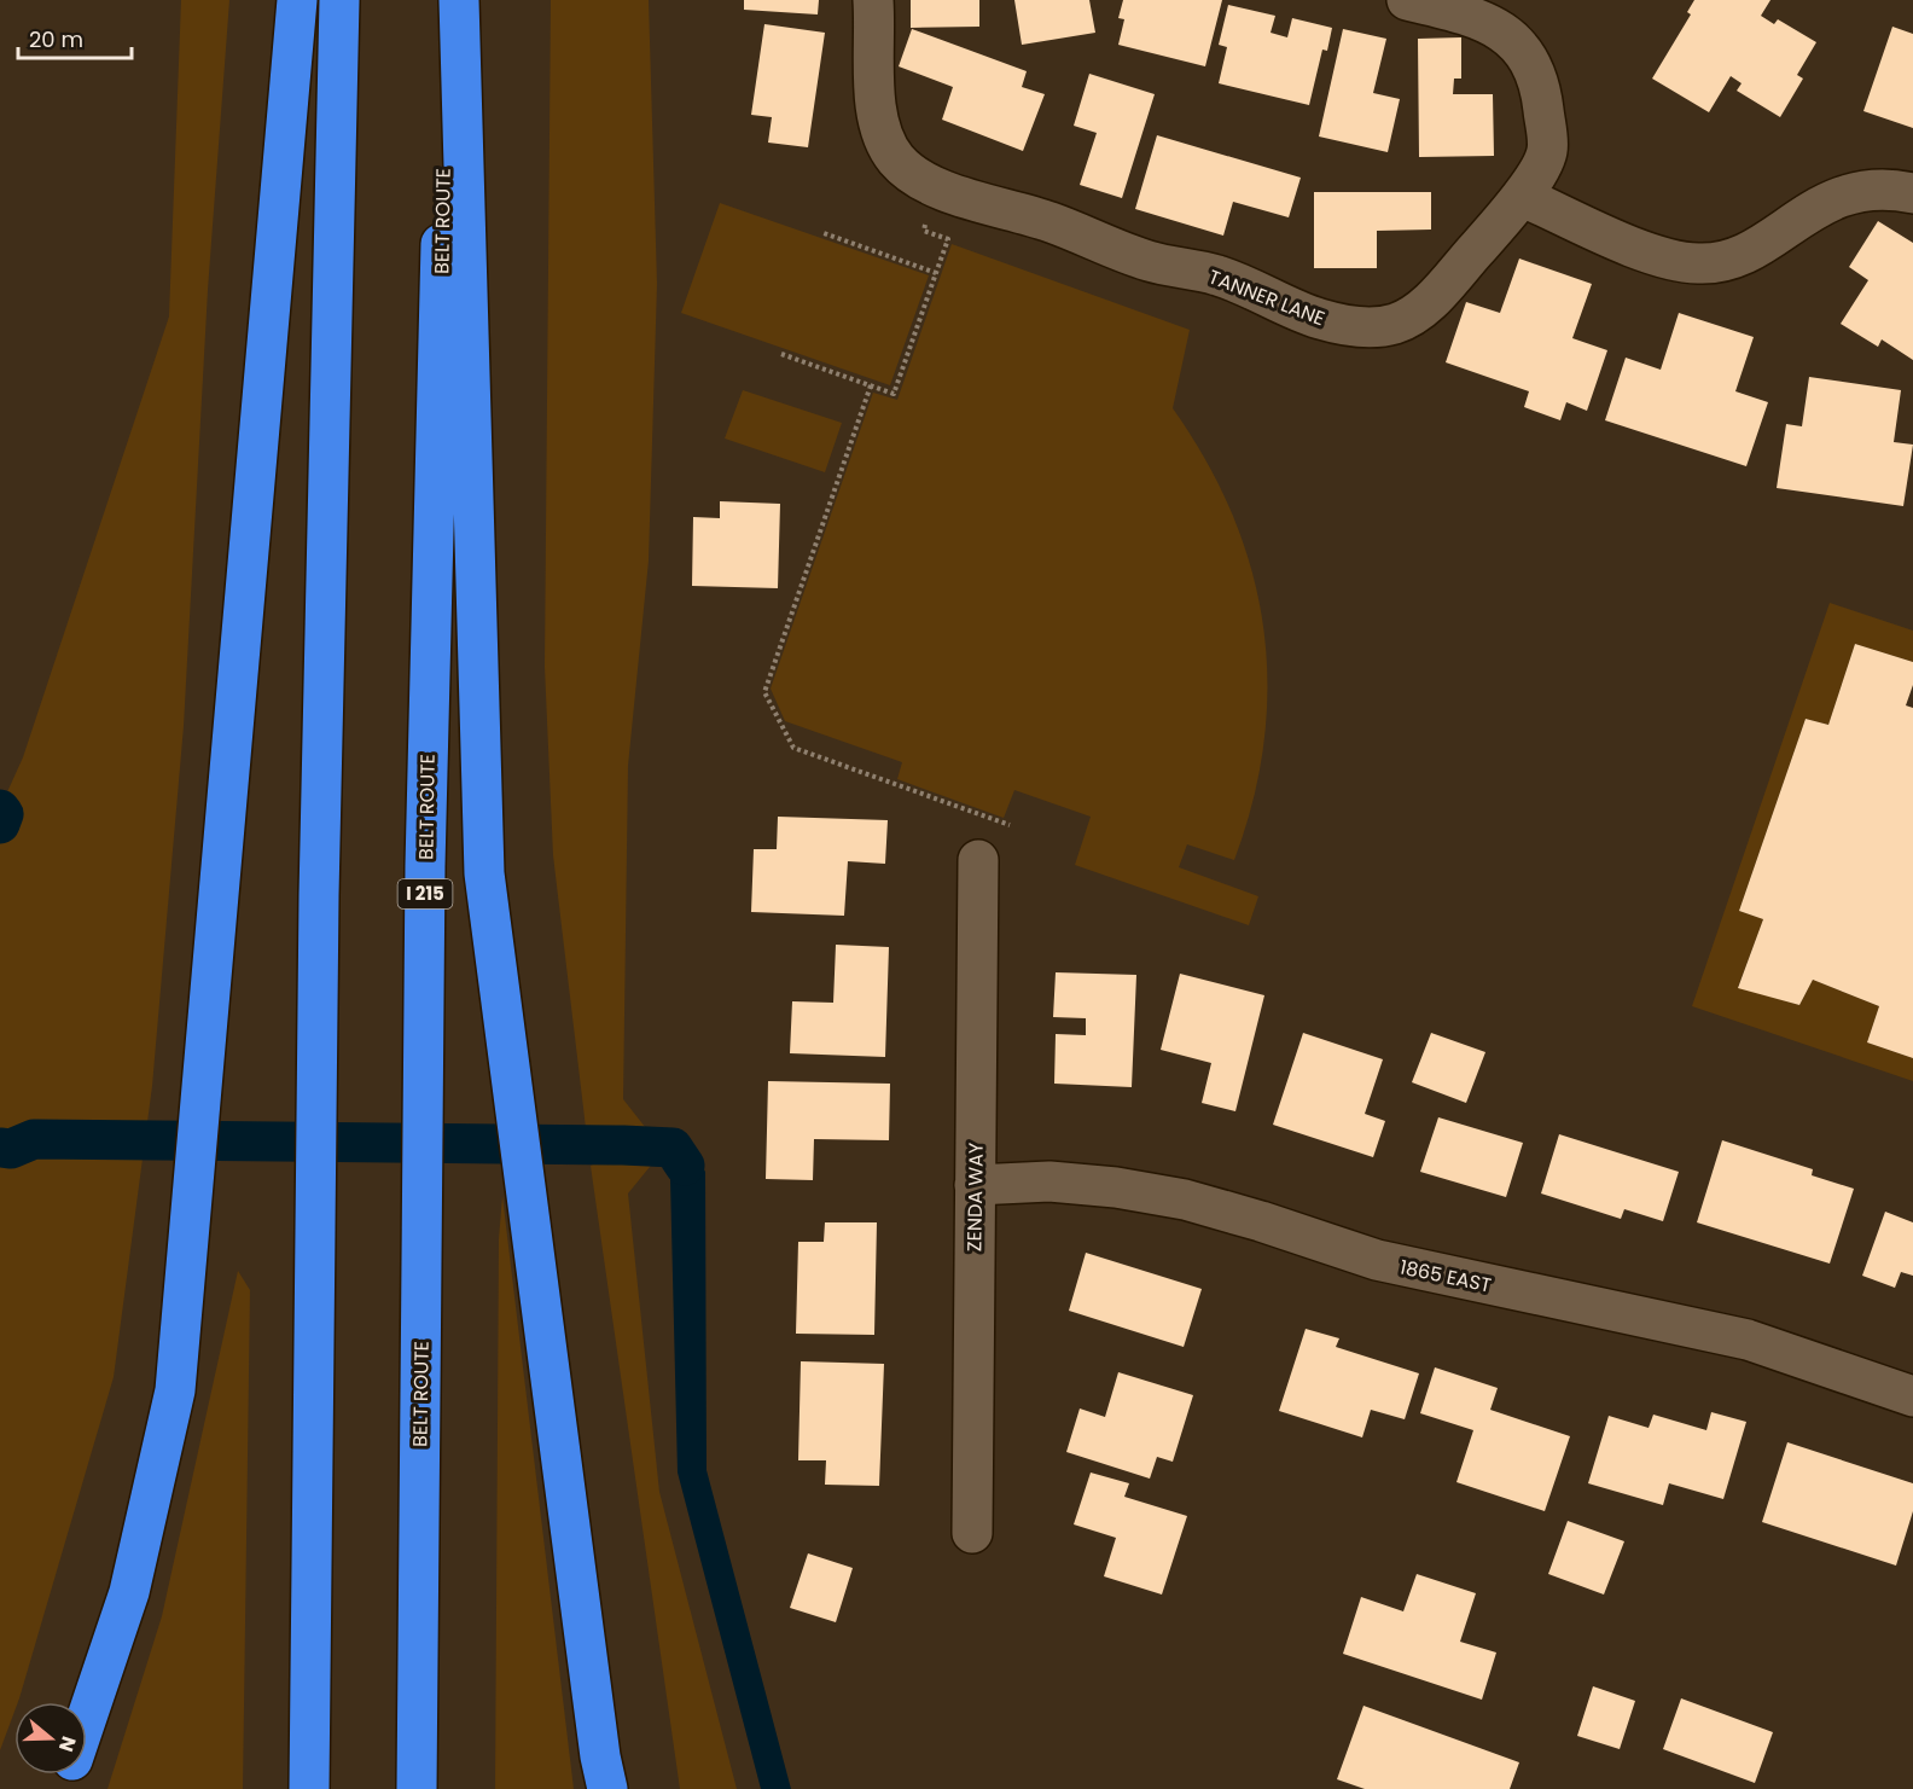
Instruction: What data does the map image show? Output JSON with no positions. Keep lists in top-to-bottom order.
{
  "streets": {
    "highway": ["BELT ROUTE", "I 215"],
    "street": ["TANNER LANE", "ZENDA WAY", "1865 EAST"]
  },
  "crossings": [
    ["ZENDA WAY", "1865 EAST"]
  ],
  "scale_bar": "20 m",
  "north": "right"
}
